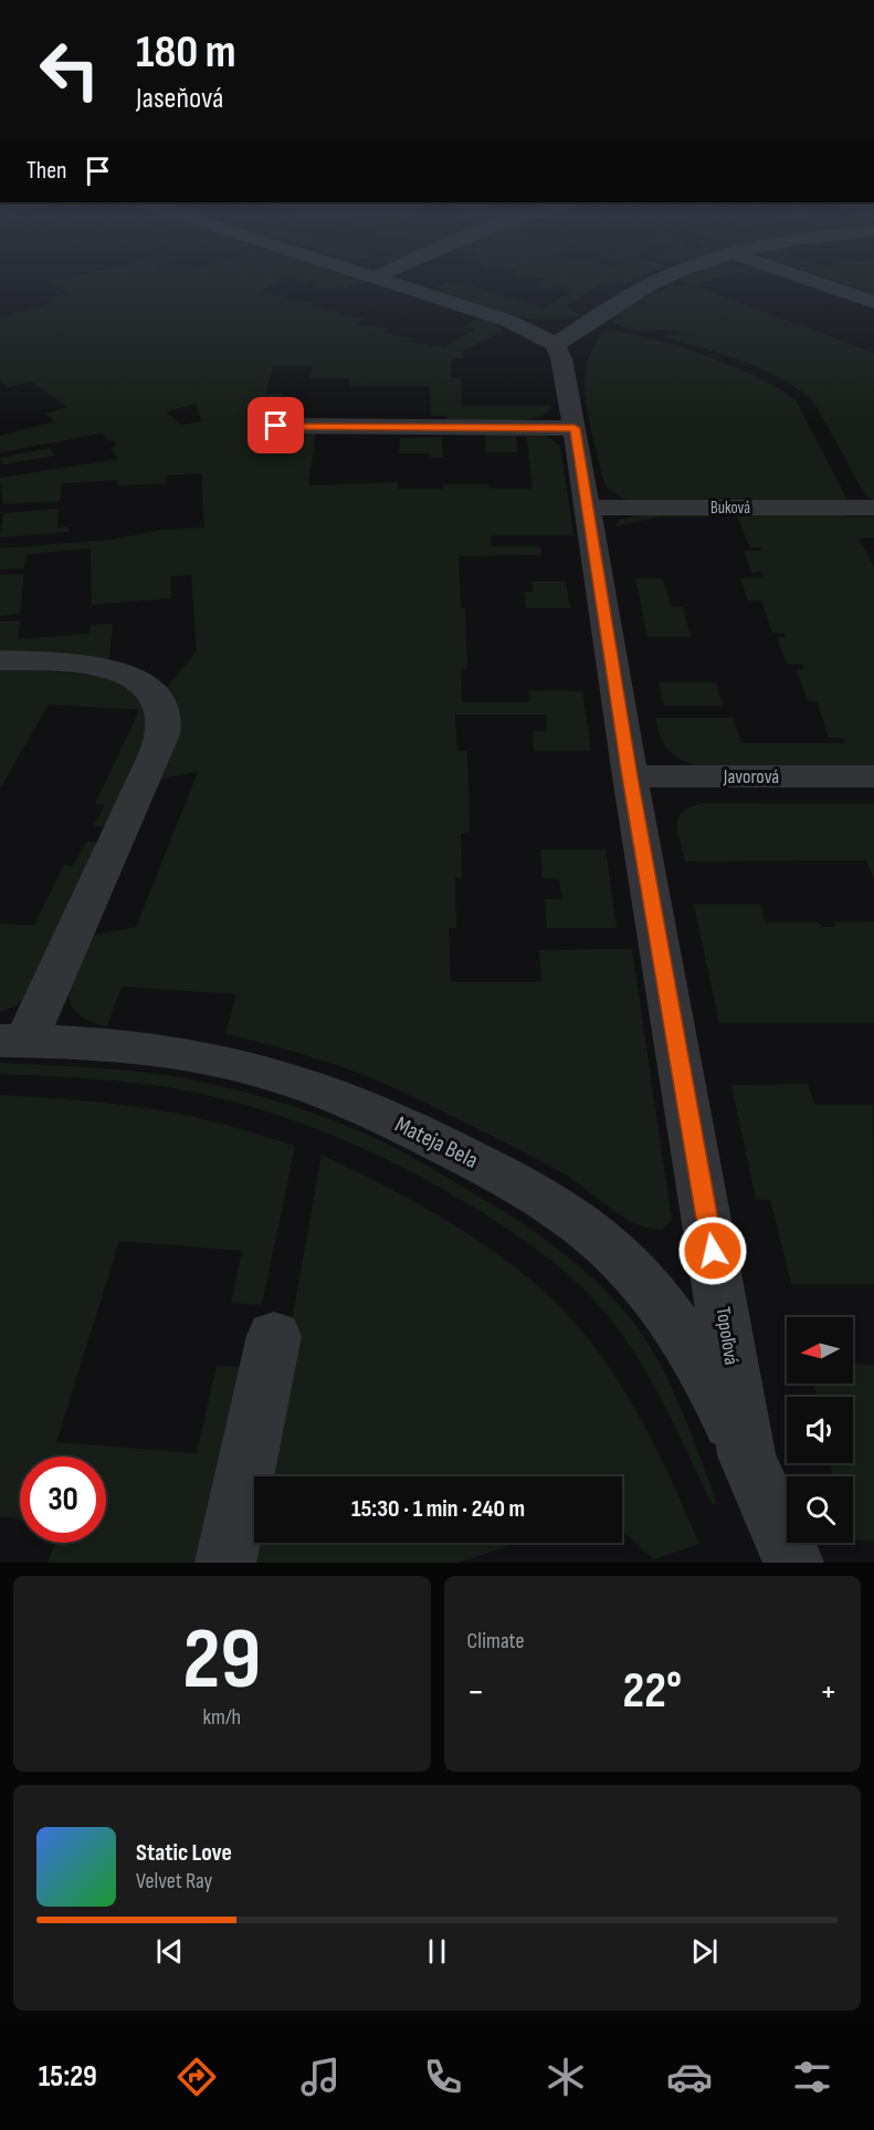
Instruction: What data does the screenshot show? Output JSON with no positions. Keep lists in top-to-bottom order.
{
  "streets": {
    "street": [
      "Buková",
      "Javorová",
      "Mateja Bela",
      "Topoľová"
    ]
  },
  "crossings": [
    ["Buková", "Topoľová"],
    ["Javorová", "Topoľová"],
    ["Mateja Bela", "Topoľová"]
  ],
  "north": "left",
  "page": {
    "turn": ["180 m", "Jaseňová"],
    "then": "Then",
    "limit": "30",
    "trip": "15:30 · 1 min · 240 m",
    "tile": [
      ["29", "km/h"],
      "Climate"
    ],
    "heat": ["−", "22°", "+"],
    "song": ["Static Love", "Velvet Ray"],
    "tabs": "15:29"
  }
}
